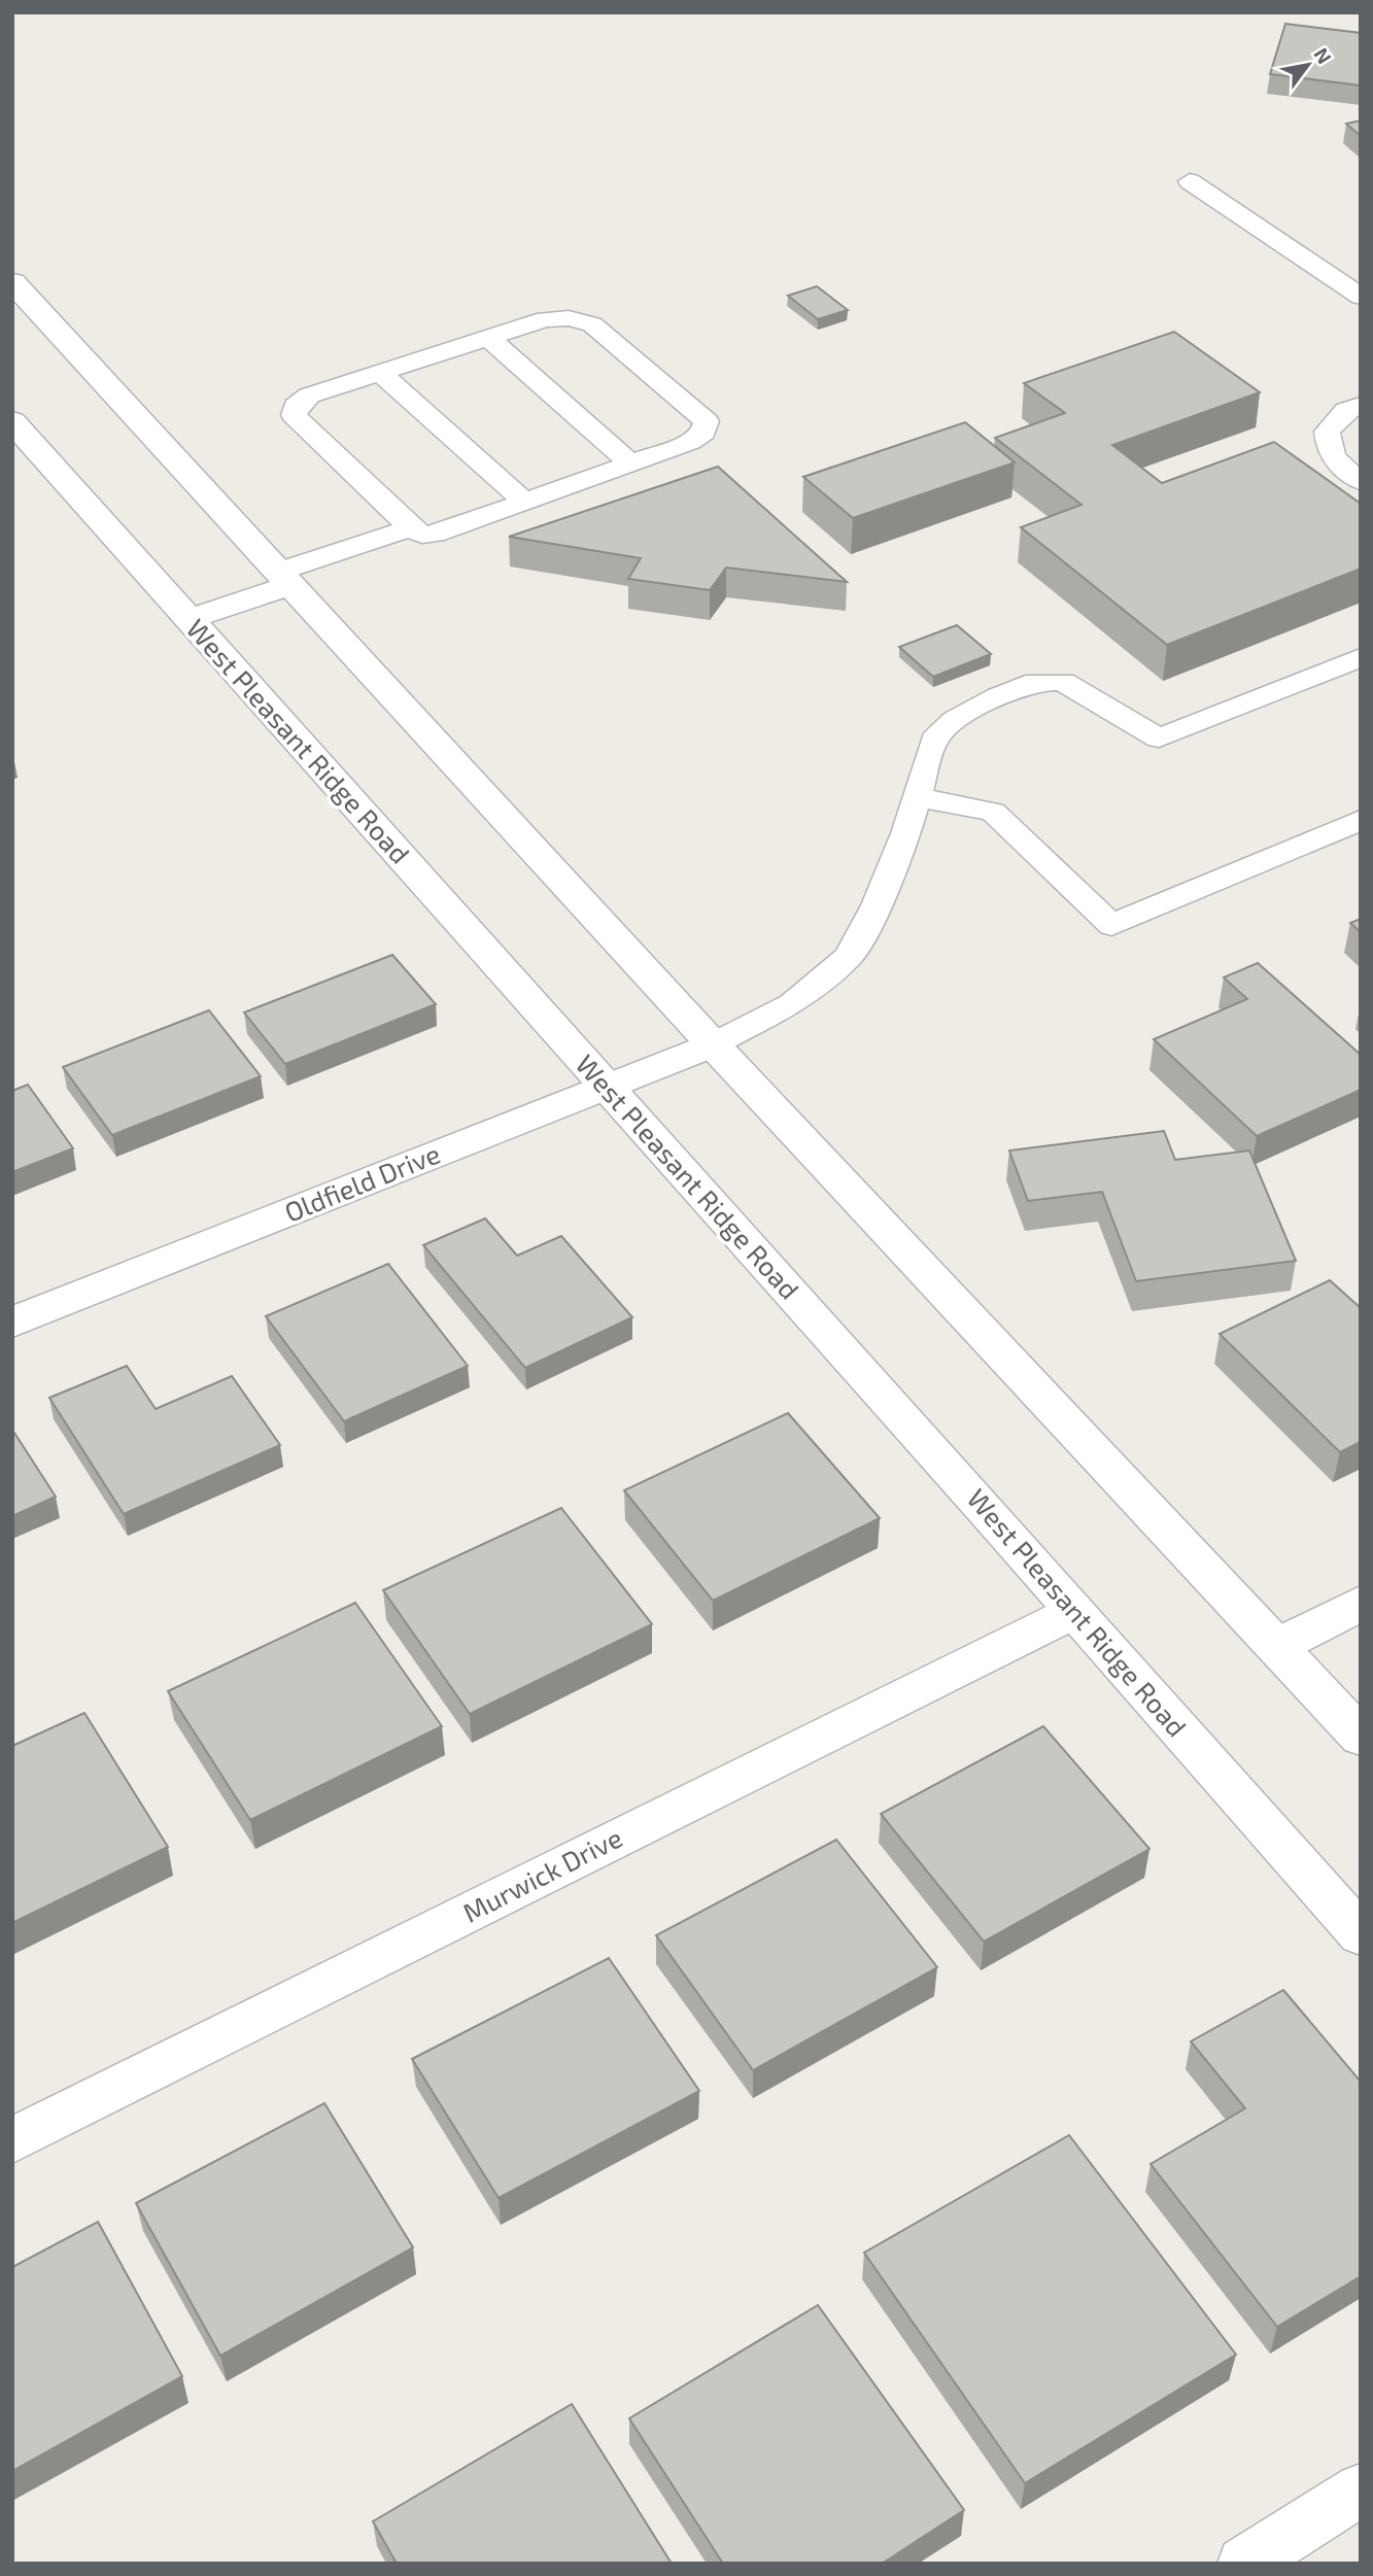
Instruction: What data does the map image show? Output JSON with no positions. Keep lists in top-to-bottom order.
{
  "streets": {
    "main road": ["West Pleasant Ridge Road", "Oldfield Drive", "Murwick Drive"]
  },
  "crossings": [
    ["West Pleasant Ridge Road", "Oldfield Drive"],
    ["West Pleasant Ridge Road", "Murwick Drive"]
  ],
  "north": "top right"
}
